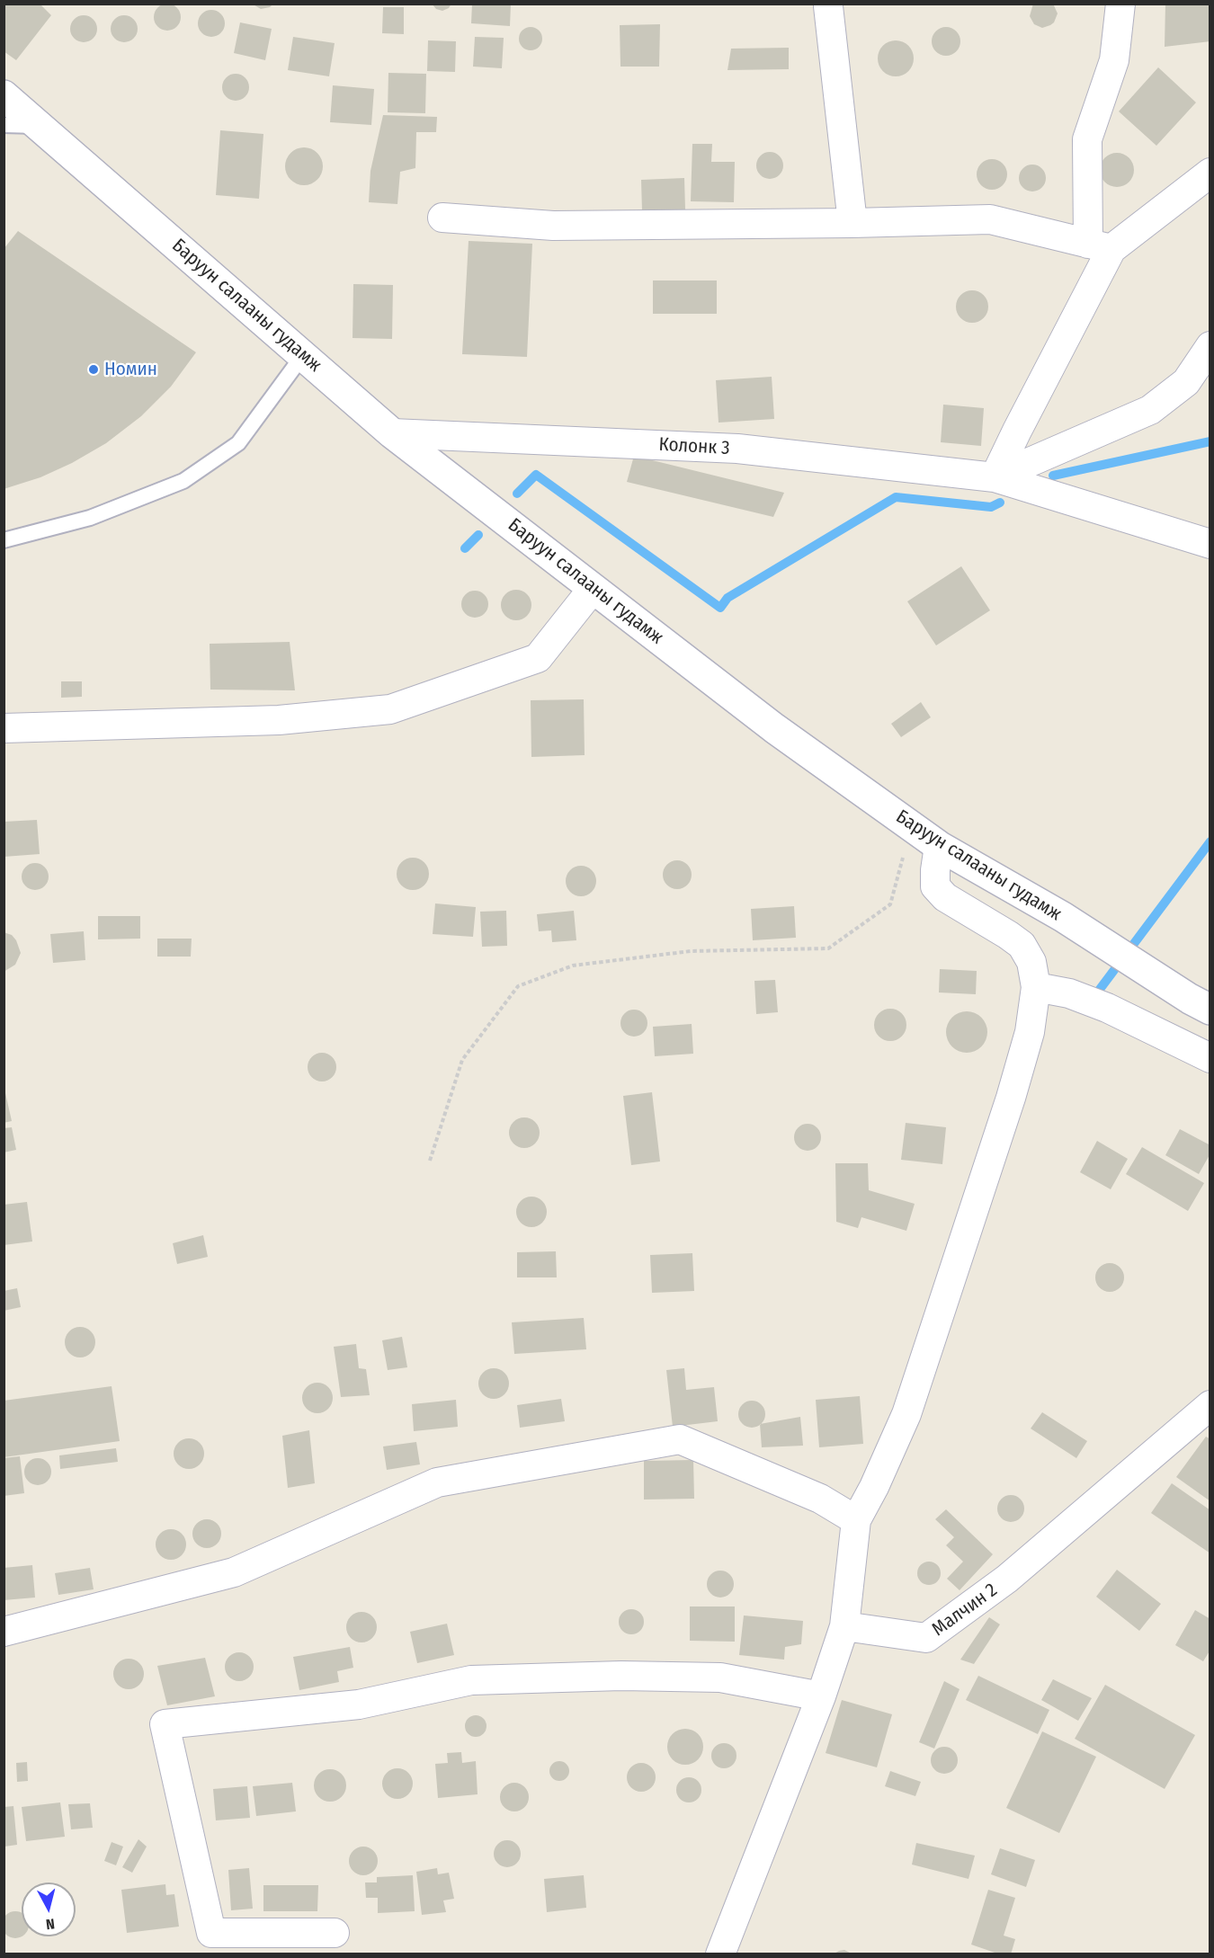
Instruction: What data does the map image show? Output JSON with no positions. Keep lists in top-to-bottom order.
{
  "streets": {
    "main road": ["Баруун салааны гудамж"],
    "street": ["Колонк 3", "Малчин 2"]
  },
  "crossings": [
    ["Баруун салааны гудамж", "Колонк 3"]
  ],
  "places": ["Номин"],
  "north": "bottom"
}
